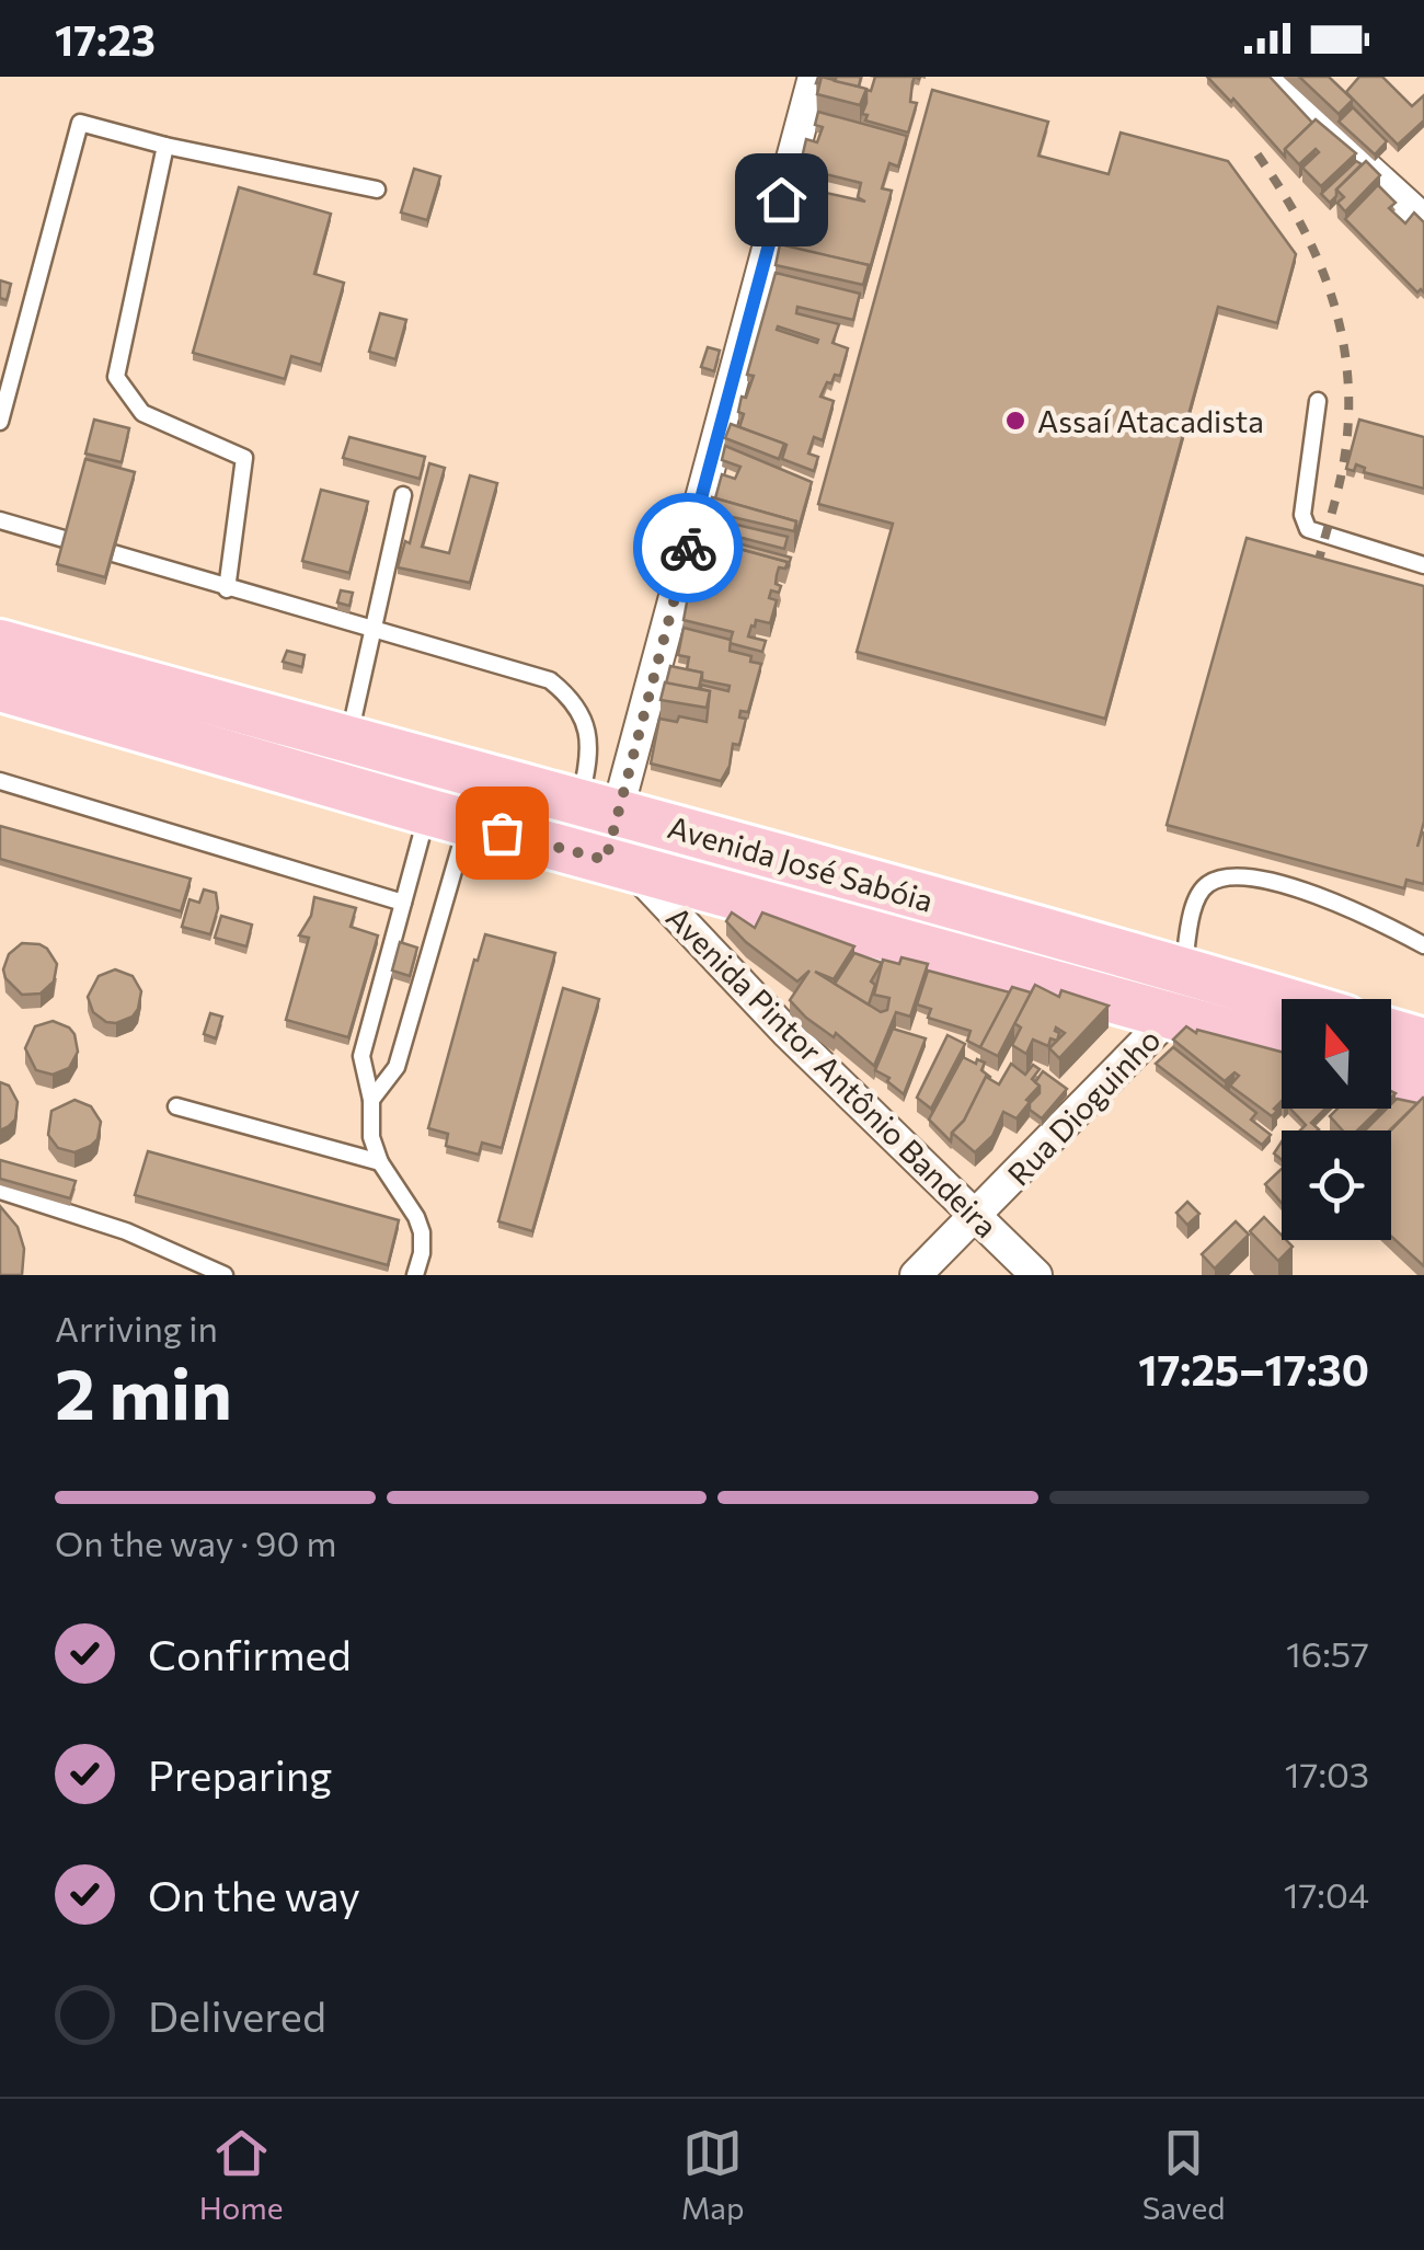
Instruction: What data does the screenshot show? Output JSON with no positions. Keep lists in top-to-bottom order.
{
  "streets": {
    "main road": ["Avenida José Sabóia"],
    "street": ["Avenida Pintor Antônio Bandeira", "Rua Dioguinho"]
  },
  "crossings": [
    ["Avenida José Sabóia", "Avenida Pintor Antônio Bandeira"],
    ["Avenida José Sabóia", "Rua Dioguinho"],
    ["Avenida Pintor Antônio Bandeira", "Rua Dioguinho"]
  ],
  "places": ["Assaí Atacadista"],
  "north": "top",
  "page": {
    "status": "17:23",
    "heading": ["2 min", "Arriving in", "17:25–17:30"],
    "bar": "On the way · 90 m",
    "list": [
      ["Confirmed", "16:57"],
      ["Preparing", "17:03"],
      ["On the way", "17:04"],
      "Delivered"
    ],
    "tabs": ["Home", "Map", "Saved"]
  }
}
